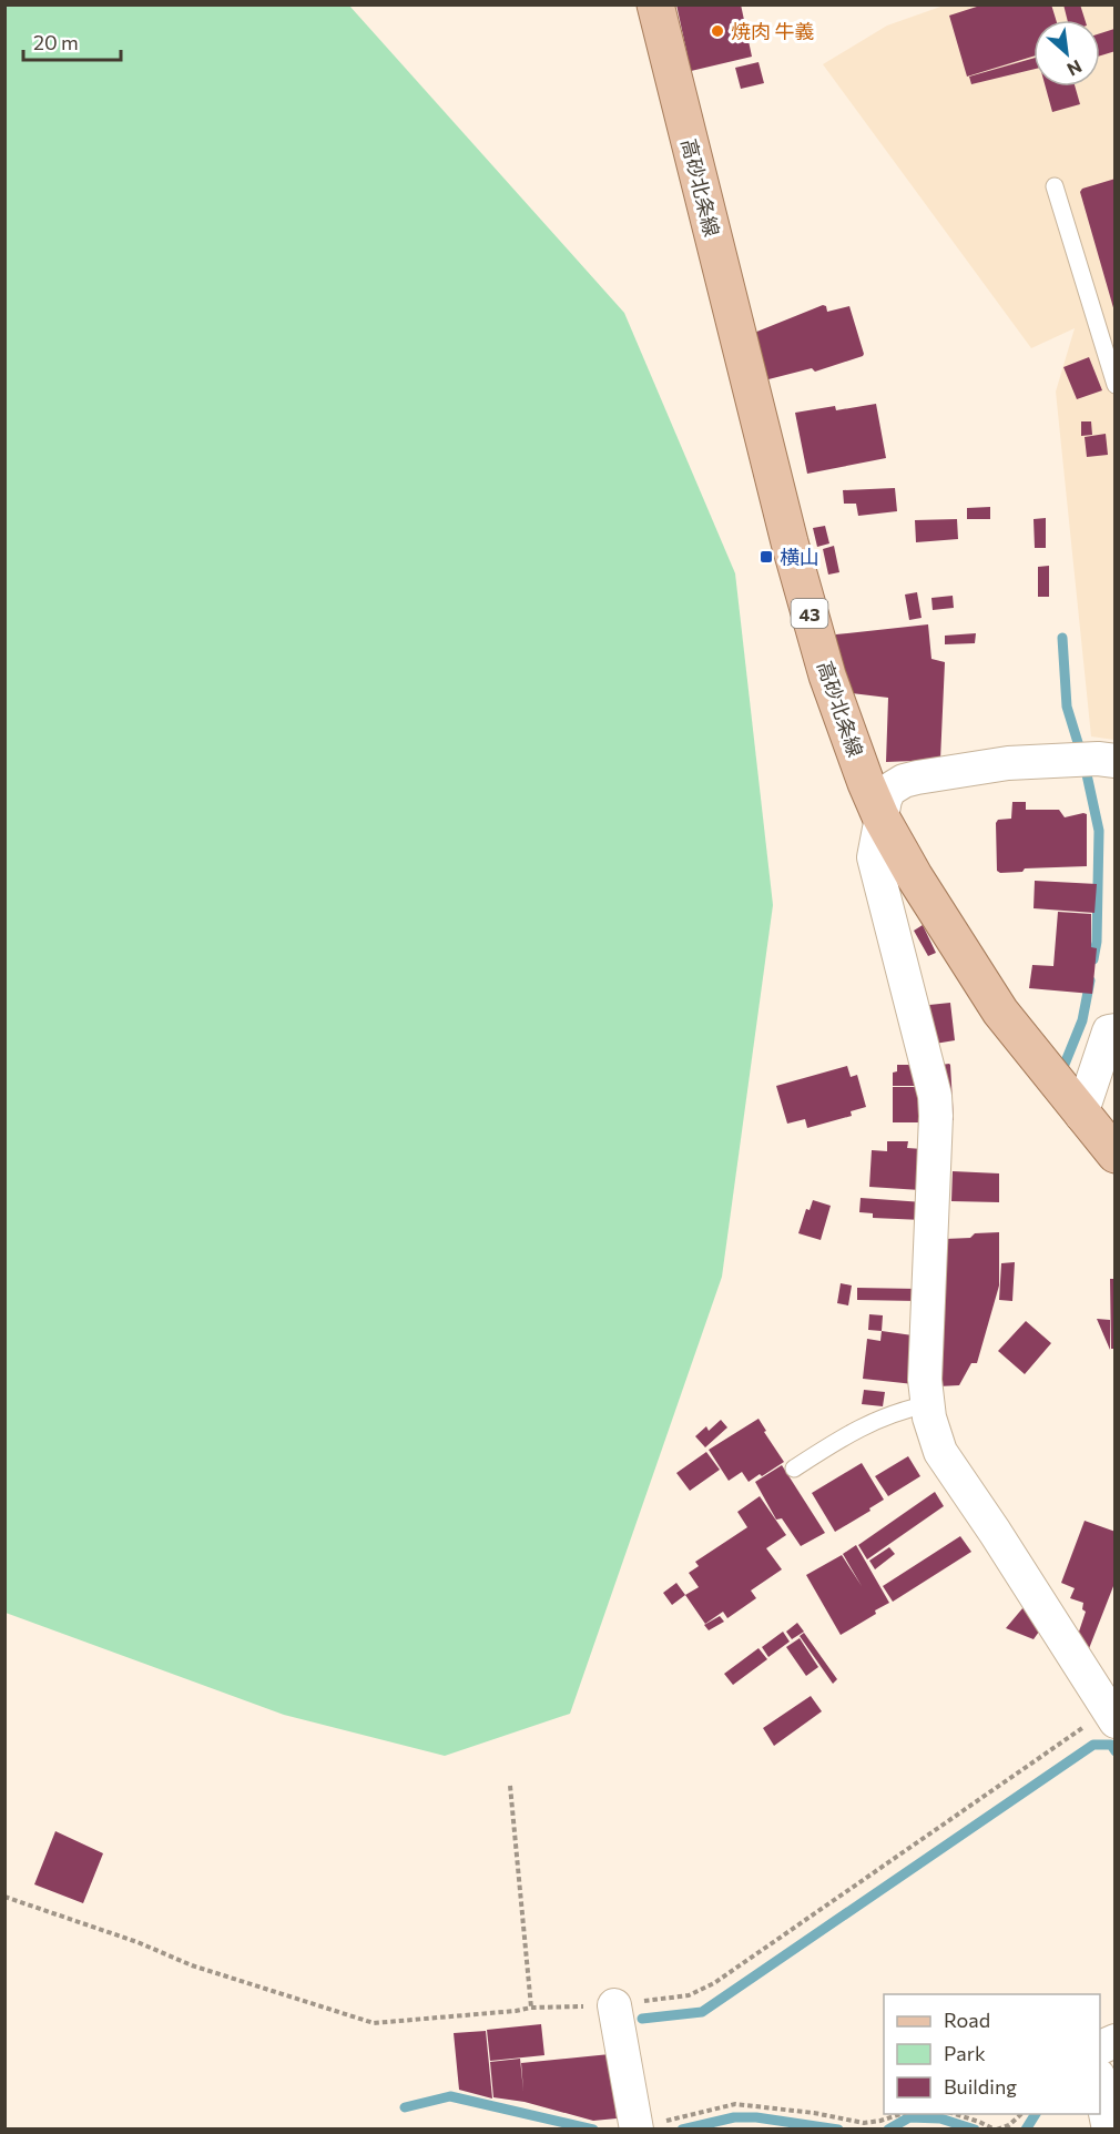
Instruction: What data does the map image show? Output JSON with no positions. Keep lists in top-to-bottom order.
{
  "streets": {
    "main road": ["高砂北条線", "43"]
  },
  "places": {
    "other": ["焼肉 牛義"],
    "transit": ["横山"]
  },
  "legend": ["Road", "Park", "Building"],
  "scale_bar": "20 m",
  "north": "bottom right"
}
